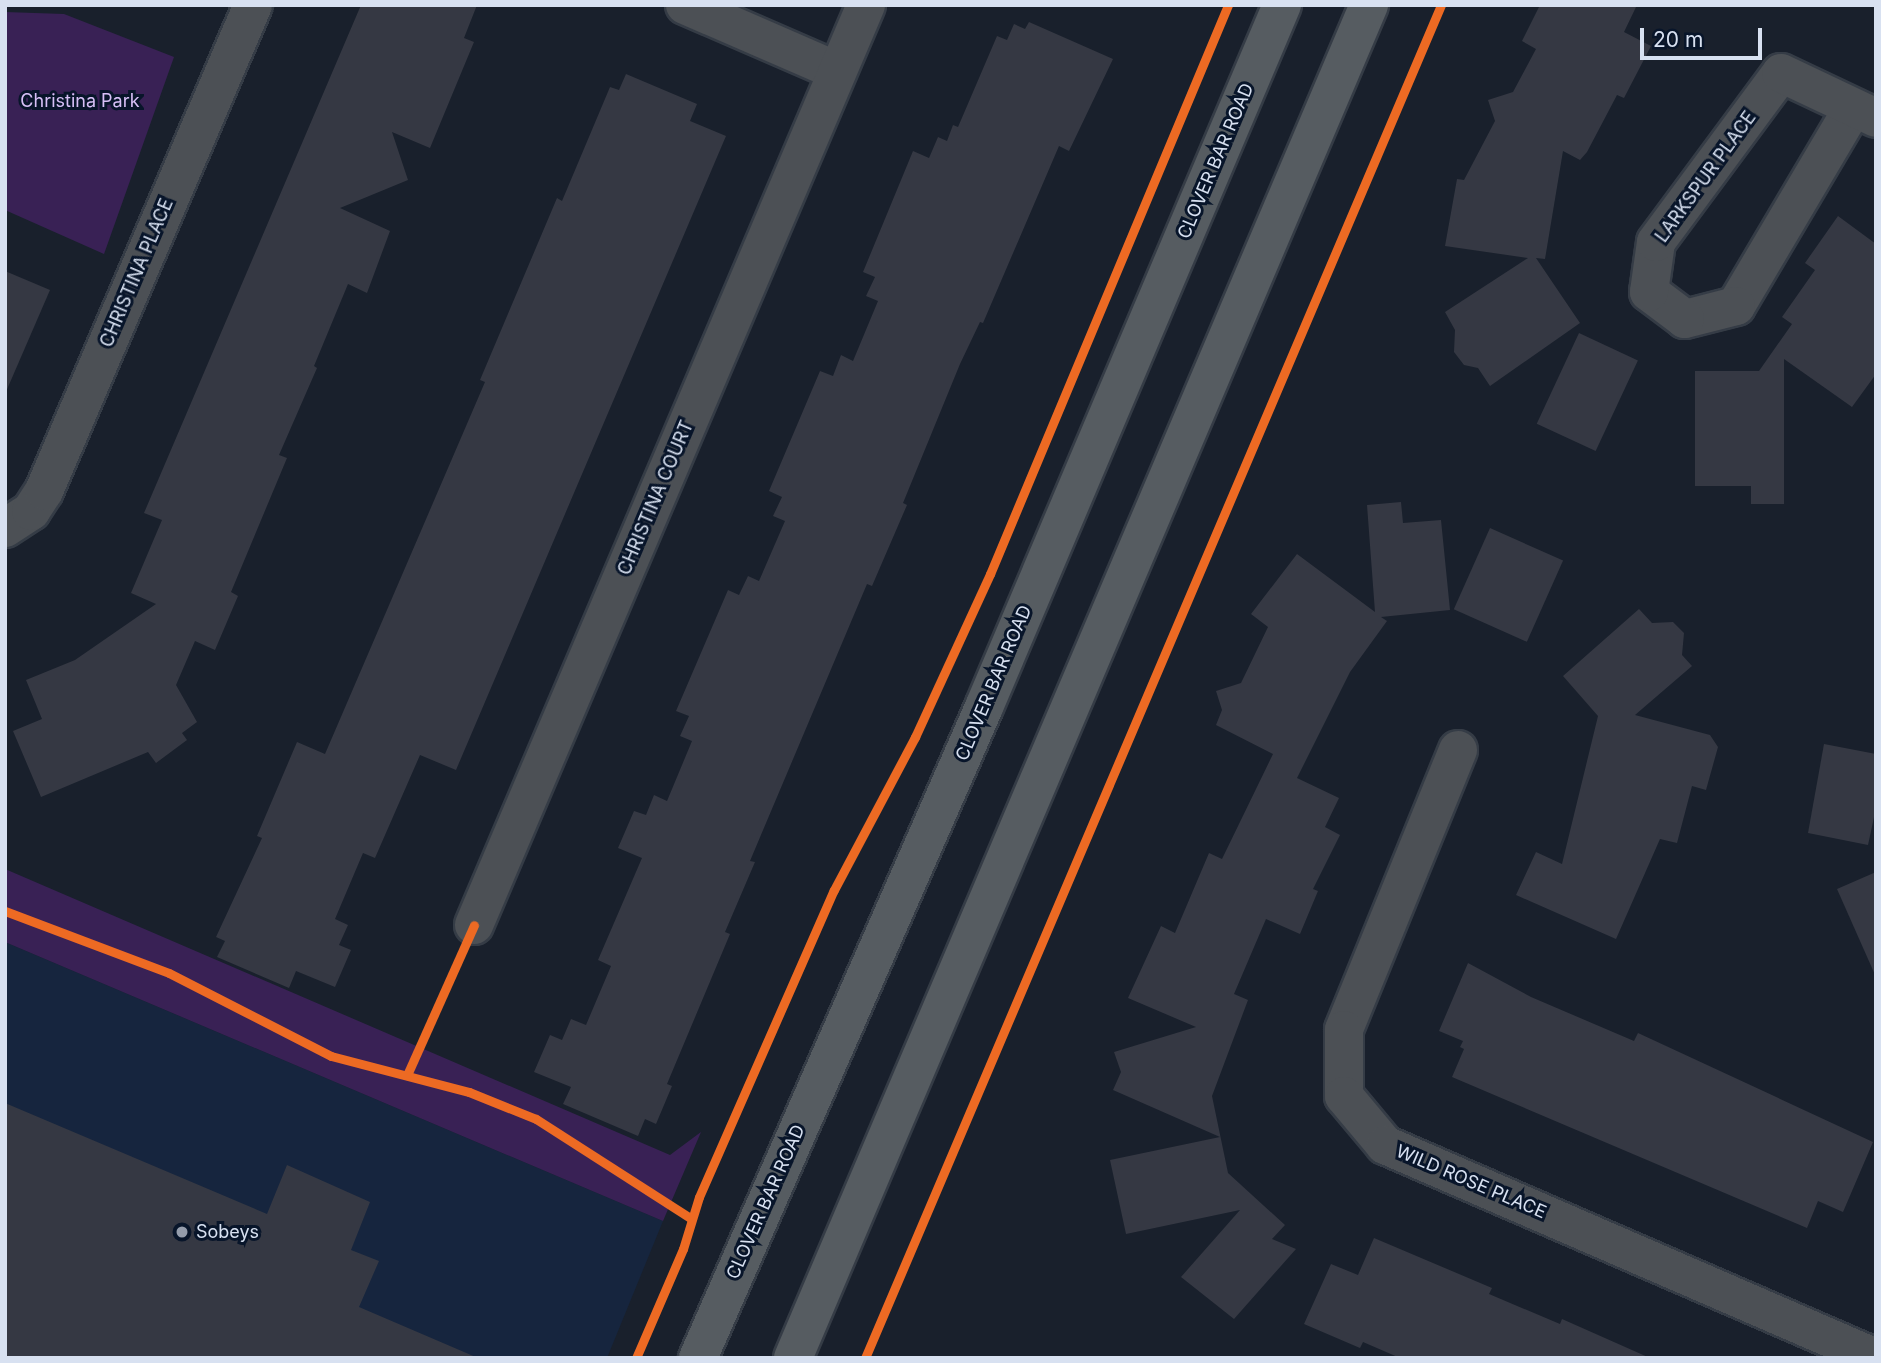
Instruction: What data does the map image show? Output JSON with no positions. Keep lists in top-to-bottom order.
{
  "streets": {
    "main road": ["CLOVER BAR ROAD"],
    "street": [
      "LARKSPUR PLACE",
      "CHRISTINA PLACE",
      "CHRISTINA COURT",
      "WILD ROSE PLACE"
    ]
  },
  "parks": ["Christina Park"],
  "places": ["Sobeys"],
  "scale_bar": "20 m"
}
